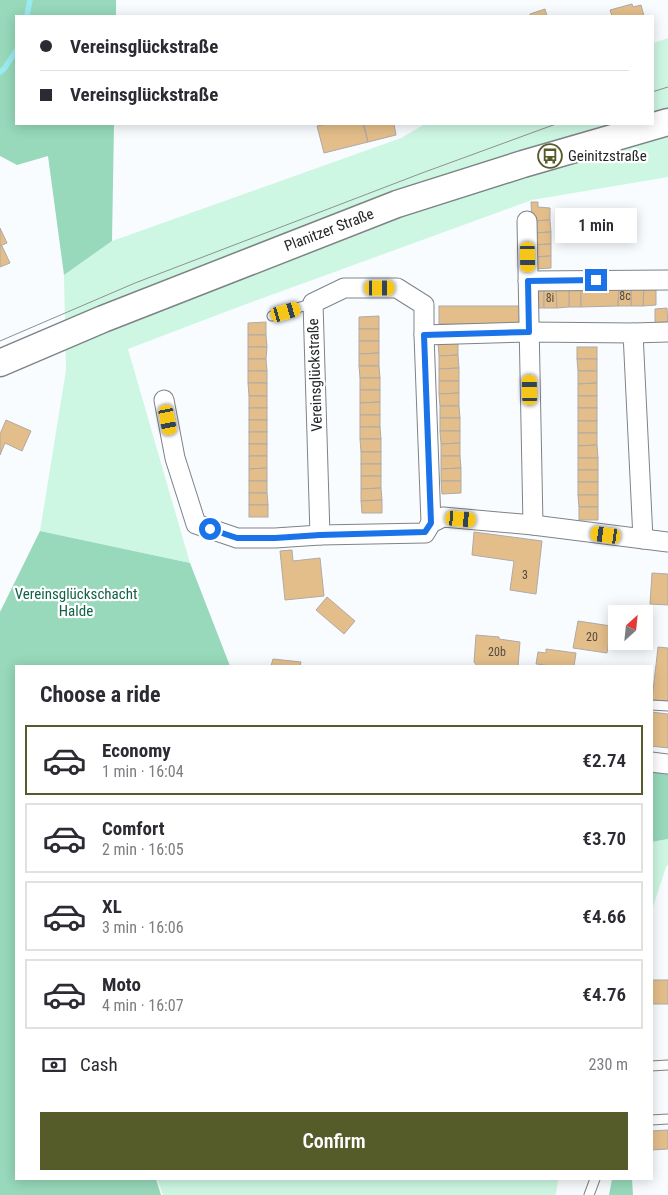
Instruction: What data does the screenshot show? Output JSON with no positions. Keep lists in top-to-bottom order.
{
  "streets": {
    "main road": ["Planitzer Straße"],
    "street": ["Vereinsglückstraße"]
  },
  "parks": ["Vereinsglückschacht Halde"],
  "places": {
    "bus stop": ["Geinitzstraße"]
  },
  "house_numbers": [
    "8c",
    "8i",
    "3",
    "20",
    "20b"
  ],
  "north": "top right",
  "page": {
    "banner": ["Vereinsglückstraße", "Vereinsglückstraße"],
    "bubble": "1 min",
    "heading": "Choose a ride",
    "list": [
      {
        "name": "Economy",
        "note": "1 min · 16:04",
        "value": "€2.74"
      },
      {
        "name": "Comfort",
        "note": "2 min · 16:05",
        "value": "€3.70"
      },
      {
        "name": "XL",
        "note": "3 min · 16:06",
        "value": "€4.66"
      },
      {
        "name": "Moto",
        "note": "4 min · 16:07",
        "value": "€4.76"
      }
    ],
    "pay": ["Cash", "230 m"],
    "buttons": "Confirm"
  }
}
